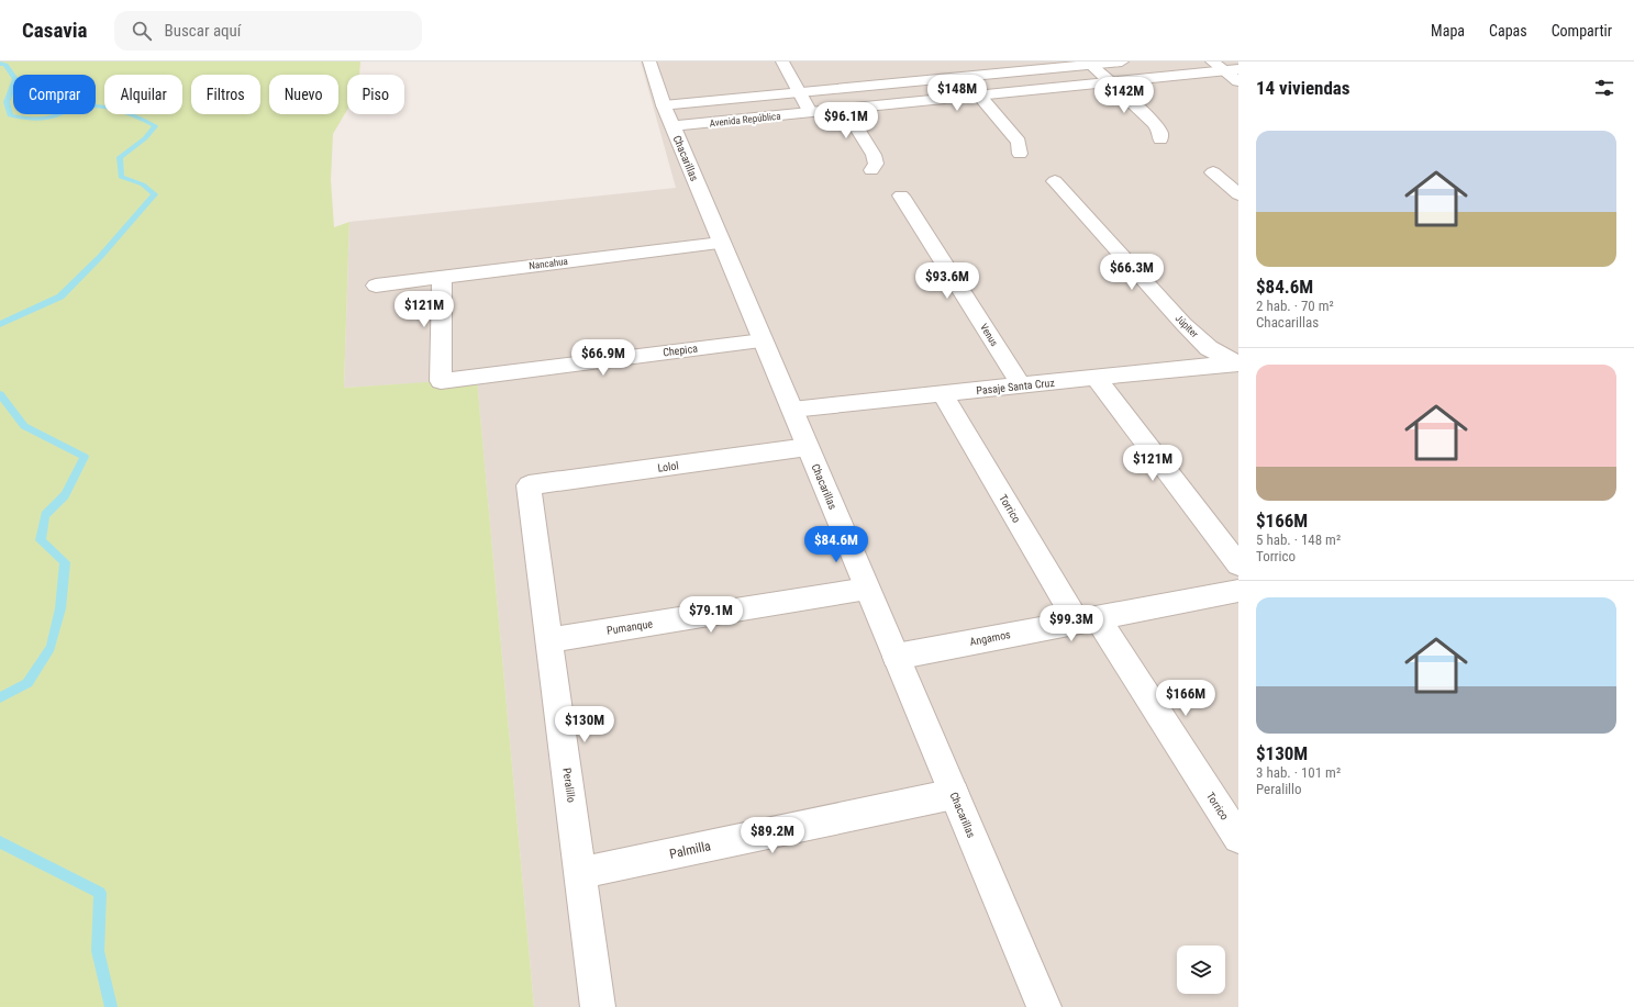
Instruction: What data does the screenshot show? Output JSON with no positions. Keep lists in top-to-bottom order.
{
  "streets": {
    "street": [
      "Avenida República",
      "Chacarillas",
      "Nancahua",
      "Júpiter",
      "Venus",
      "Chepica",
      "Pasaje Santa Cruz",
      "Lolol",
      "Torrico",
      "Pumanque",
      "Angamos",
      "Peralillo",
      "Palmilla"
    ]
  },
  "crossings": [
    ["Avenida República", "Chacarillas"],
    ["Chacarillas", "Nancahua"],
    ["Chacarillas", "Chepica"],
    ["Chacarillas", "Pasaje Santa Cruz"],
    ["Chacarillas", "Lolol"],
    ["Chacarillas", "Pumanque"],
    ["Chacarillas", "Angamos"],
    ["Chacarillas", "Palmilla"],
    ["Nancahua", "Chepica"],
    ["Júpiter", "Pasaje Santa Cruz"],
    ["Venus", "Pasaje Santa Cruz"],
    ["Pasaje Santa Cruz", "Torrico"],
    ["Lolol", "Peralillo"],
    ["Torrico", "Angamos"],
    ["Pumanque", "Peralillo"],
    ["Peralillo", "Palmilla"]
  ],
  "page": {
    "header": "Casavia",
    "search": "Buscar aquí",
    "nav": ["Mapa", "Capas", "Compartir"],
    "heading": "14 viviendas",
    "price": [
      "$148M",
      "$142M",
      "$96.1M",
      "$66.3M",
      "$93.6M",
      "$121M",
      "$66.9M",
      "$121M",
      "$84.6M",
      "$79.1M",
      "$99.3M",
      "$166M",
      "$130M",
      "$89.2M"
    ],
    "chip": [
      "Comprar",
      "Alquilar",
      "Filtros",
      "Nuevo",
      "Piso"
    ],
    "list": [
      {
        "name": "$84.6M",
        "note": "2 hab. · 70 m² · Chacarillas"
      },
      {
        "name": "$166M",
        "note": "5 hab. · 148 m² · Torrico"
      },
      {
        "name": "$130M",
        "note": "3 hab. · 101 m² · Peralillo"
      }
    ]
  }
}
